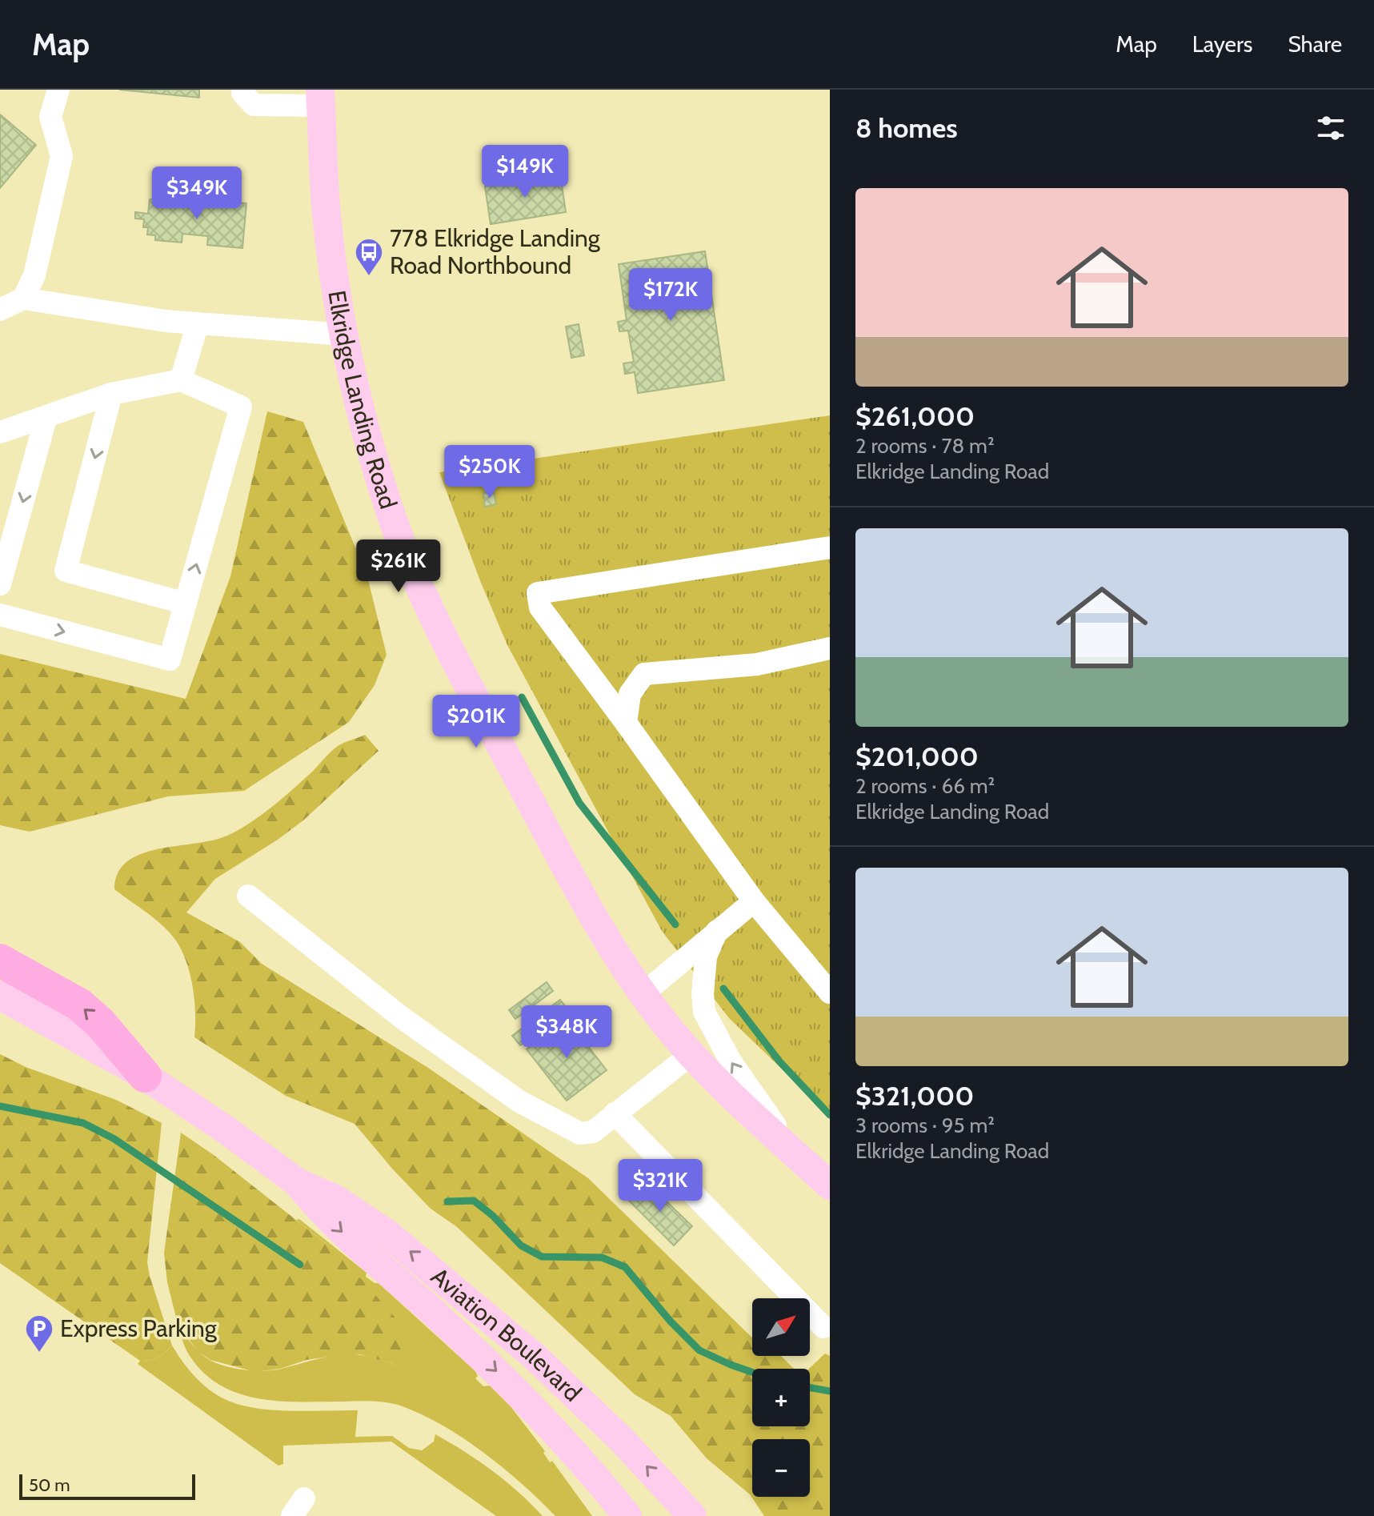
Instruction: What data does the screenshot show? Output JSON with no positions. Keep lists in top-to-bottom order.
{
  "streets": {
    "main road": ["Elkridge Landing Road", "Aviation Boulevard"]
  },
  "places": {
    "bus stop": ["778 Elkridge Landing Road Northbound"],
    "parking": ["Express Parking"]
  },
  "scale_bar": "50 m",
  "north": "top right",
  "page": {
    "header": "Map",
    "nav": ["Map", "Layers", "Share"],
    "heading": "8 homes",
    "price": [
      "$149K",
      "$349K",
      "$172K",
      "$250K",
      "$261K",
      "$201K",
      "$348K",
      "$321K"
    ],
    "list": [
      {
        "name": "$261,000",
        "note": "2 rooms · 78 m² · Elkridge Landing Road"
      },
      {
        "name": "$201,000",
        "note": "2 rooms · 66 m² · Elkridge Landing Road"
      },
      {
        "name": "$321,000",
        "note": "3 rooms · 95 m² · Elkridge Landing Road"
      }
    ],
    "map_buttons": ["+", "−"],
    "scale": "50 m"
  }
}
